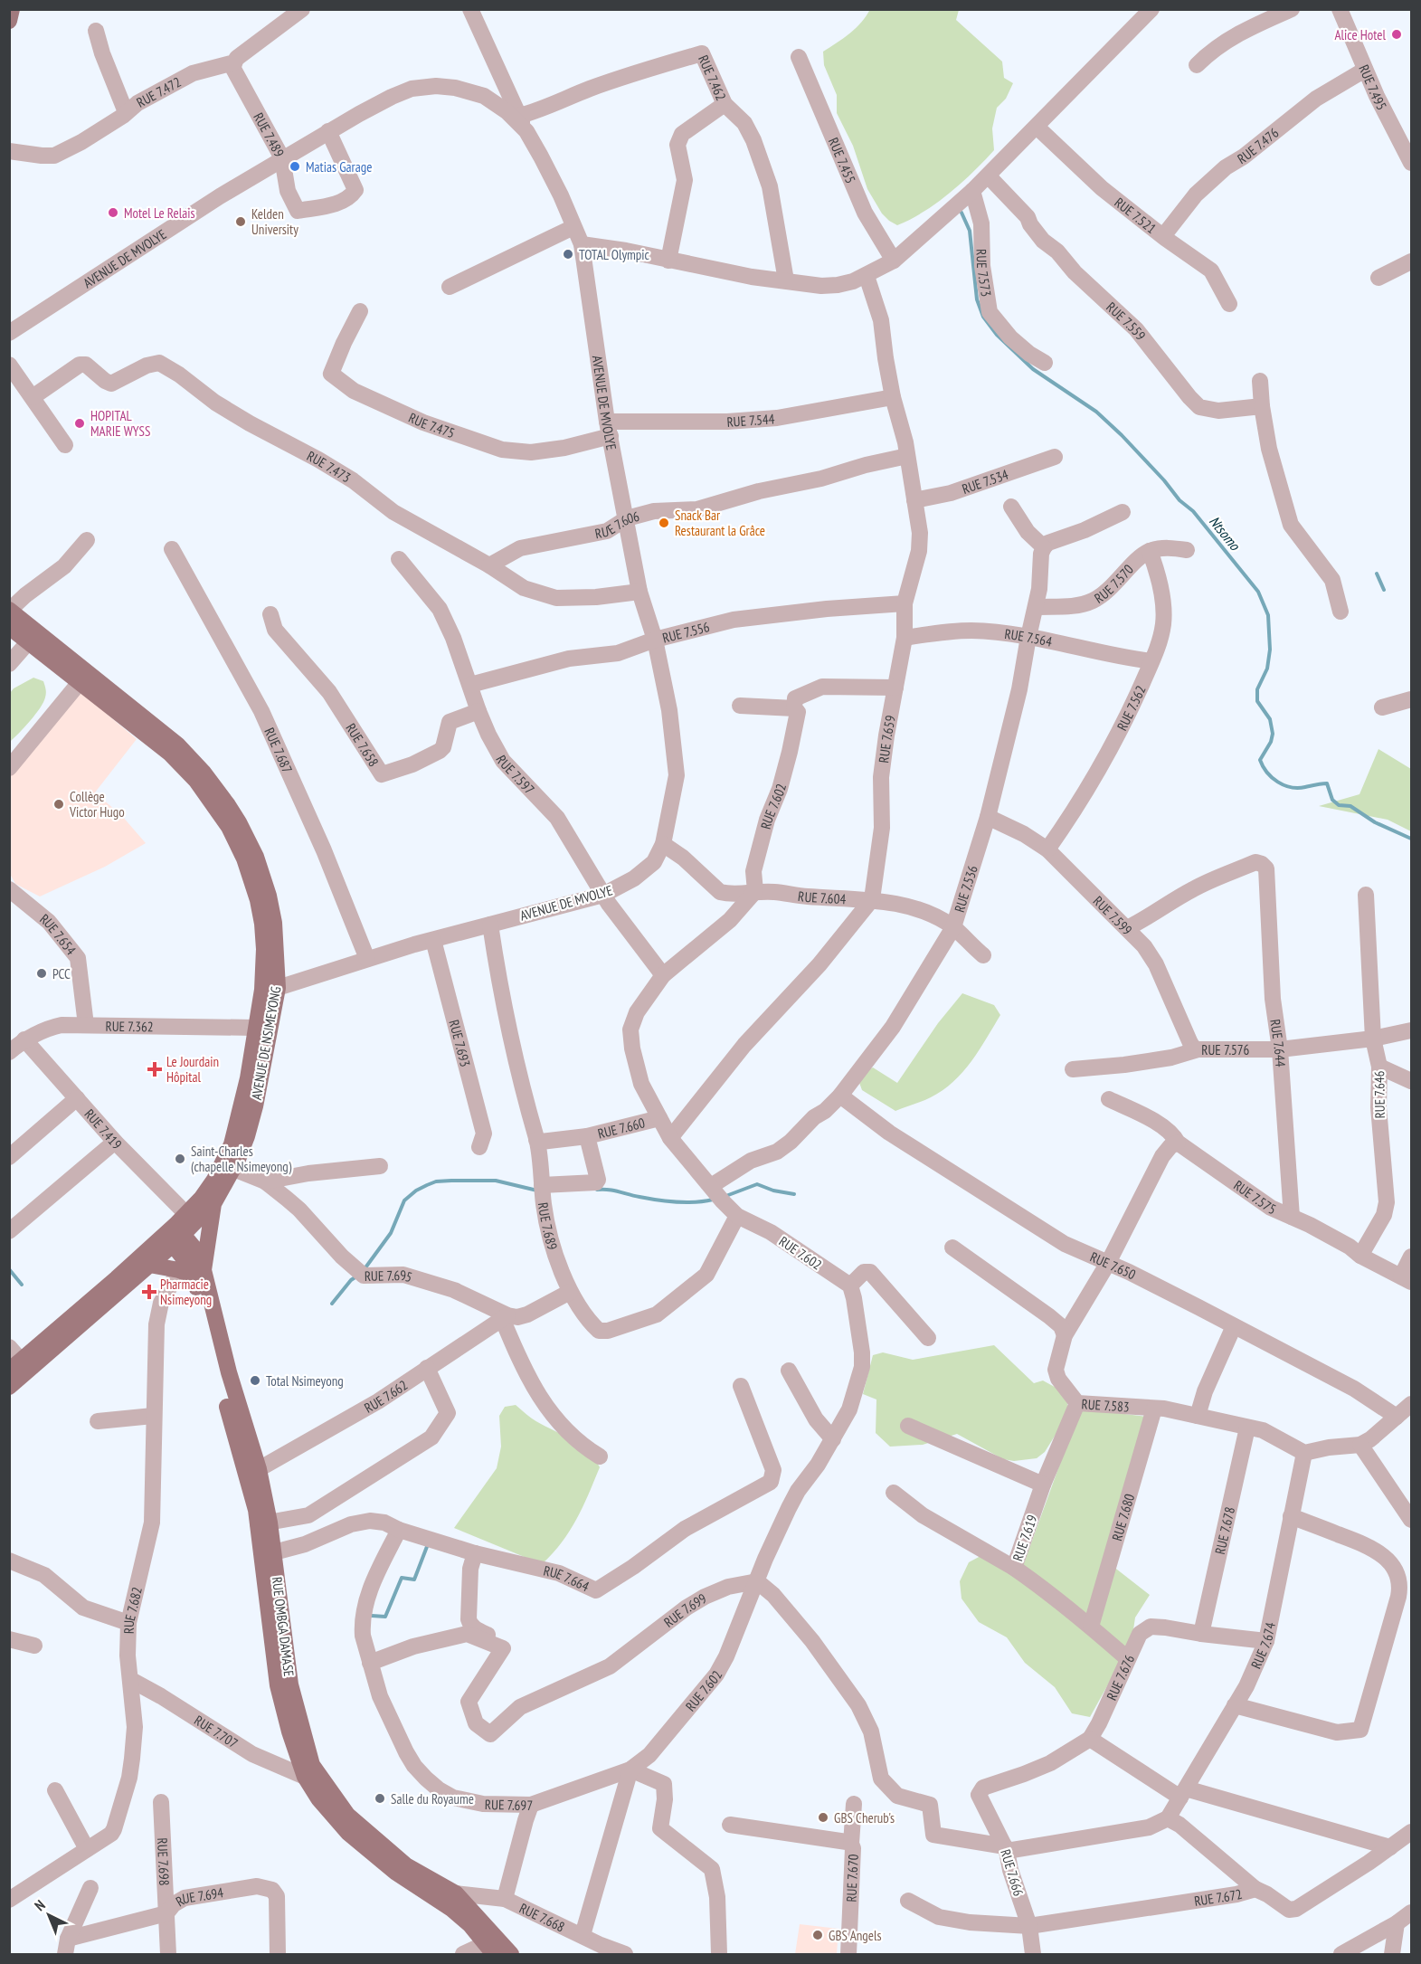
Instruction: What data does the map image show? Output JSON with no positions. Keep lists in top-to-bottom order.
{
  "streets": {
    "main road": ["AVENUE DE NSIMEYONG", "RUE OMBGA DAMASE"],
    "street": [
      "RUE 7.462",
      "RUE 7.495",
      "RUE 7.472",
      "RUE 7.489",
      "RUE 7.476",
      "RUE 7.455",
      "RUE 7.521",
      "AVENUE DE MVOLYE",
      "RUE 7.573",
      "RUE 7.559",
      "RUE 7.544",
      "RUE 7.475",
      "RUE 7.473",
      "RUE 7.534",
      "RUE 7.606",
      "RUE 7.570",
      "RUE 7.556",
      "RUE 7.564",
      "RUE 7.562",
      "RUE 7.659",
      "RUE 7.658",
      "RUE 7.687",
      "RUE 7.597",
      "RUE 7.602",
      "RUE 7.536",
      "RUE 7.604",
      "RUE 7.599",
      "RUE 7.654",
      "RUE 7.362",
      "RUE 7.644",
      "RUE 7.693",
      "RUE 7.576",
      "RUE 7.646",
      "RUE 7.660",
      "RUE 7.419",
      "RUE 7.575",
      "RUE 7.689",
      "RUE 7.650",
      "RUE 7.695",
      "RUE 7.662",
      "RUE 7.583",
      "RUE 7.680",
      "RUE 7.678",
      "RUE 7.619",
      "RUE 7.664",
      "RUE 7.682",
      "RUE 7.699",
      "RUE 7.674",
      "RUE 7.676",
      "RUE 7.707",
      "RUE 7.697",
      "RUE 7.698",
      "RUE 7.666",
      "RUE 7.670",
      "RUE 7.672",
      "RUE 7.694",
      "RUE 7.668"
    ]
  },
  "crossings": [
    ["RUE 7.495", "RUE 7.476"],
    ["RUE 7.472", "RUE 7.489"],
    ["RUE 7.489", "AVENUE DE MVOLYE"],
    ["RUE 7.476", "RUE 7.521"],
    ["AVENUE DE MVOLYE", "RUE 7.544"],
    ["AVENUE DE MVOLYE", "RUE 7.475"],
    ["AVENUE DE MVOLYE", "RUE 7.473"],
    ["AVENUE DE MVOLYE", "RUE 7.606"],
    ["AVENUE DE MVOLYE", "RUE 7.556"],
    ["AVENUE DE MVOLYE", "RUE 7.687"],
    ["AVENUE DE MVOLYE", "RUE 7.597"],
    ["AVENUE DE MVOLYE", "RUE 7.604"],
    ["AVENUE DE MVOLYE", "AVENUE DE NSIMEYONG"],
    ["AVENUE DE MVOLYE", "RUE 7.693"],
    ["AVENUE DE MVOLYE", "RUE 7.689"],
    ["RUE 7.544", "RUE 7.475"],
    ["RUE 7.544", "RUE 7.659"],
    ["RUE 7.473", "RUE 7.606"],
    ["RUE 7.534", "RUE 7.659"],
    ["RUE 7.606", "RUE 7.659"],
    ["RUE 7.570", "RUE 7.562"],
    ["RUE 7.570", "RUE 7.536"],
    ["RUE 7.556", "RUE 7.659"],
    ["RUE 7.556", "RUE 7.597"],
    ["RUE 7.564", "RUE 7.562"],
    ["RUE 7.564", "RUE 7.659"],
    ["RUE 7.564", "RUE 7.536"],
    ["RUE 7.562", "RUE 7.599"],
    ["RUE 7.659", "RUE 7.604"],
    ["RUE 7.658", "RUE 7.597"],
    ["RUE 7.597", "RUE 7.602"],
    ["RUE 7.602", "RUE 7.536"],
    ["RUE 7.602", "RUE 7.604"],
    ["RUE 7.602", "RUE 7.660"],
    ["RUE 7.602", "RUE 7.689"],
    ["RUE 7.602", "RUE 7.699"],
    ["RUE 7.602", "RUE 7.697"],
    ["RUE 7.536", "RUE 7.604"],
    ["RUE 7.536", "RUE 7.599"],
    ["RUE 7.536", "RUE 7.650"],
    ["RUE 7.599", "RUE 7.644"],
    ["RUE 7.599", "RUE 7.576"],
    ["RUE 7.654", "RUE 7.362"],
    ["RUE 7.362", "AVENUE DE NSIMEYONG"],
    ["RUE 7.362", "RUE 7.419"],
    ["AVENUE DE NSIMEYONG", "RUE 7.419"],
    ["AVENUE DE NSIMEYONG", "RUE 7.695"],
    ["AVENUE DE NSIMEYONG", "RUE OMBGA DAMASE"],
    ["RUE 7.644", "RUE 7.576"],
    ["RUE 7.644", "RUE 7.575"],
    ["RUE 7.576", "RUE 7.646"],
    ["RUE 7.646", "RUE 7.575"],
    ["RUE 7.660", "RUE 7.689"],
    ["RUE 7.419", "RUE OMBGA DAMASE"],
    ["RUE 7.575", "RUE 7.583"],
    ["RUE 7.650", "RUE 7.583"],
    ["RUE 7.695", "RUE 7.662"],
    ["RUE 7.662", "RUE OMBGA DAMASE"],
    ["RUE 7.583", "RUE 7.680"],
    ["RUE 7.583", "RUE 7.678"],
    ["RUE 7.583", "RUE 7.619"],
    ["RUE 7.583", "RUE 7.674"],
    ["RUE 7.680", "RUE 7.619"],
    ["RUE 7.678", "RUE 7.676"],
    ["RUE 7.619", "RUE 7.676"],
    ["RUE 7.664", "RUE OMBGA DAMASE"],
    ["RUE 7.664", "RUE 7.697"],
    ["RUE 7.682", "RUE OMBGA DAMASE"],
    ["RUE 7.682", "RUE 7.707"],
    ["RUE 7.699", "RUE 7.697"],
    ["RUE OMBGA DAMASE", "RUE 7.707"],
    ["RUE OMBGA DAMASE", "RUE 7.668"],
    ["RUE 7.674", "RUE 7.676"],
    ["RUE 7.674", "RUE 7.672"],
    ["RUE 7.676", "RUE 7.666"],
    ["RUE 7.698", "RUE 7.694"],
    ["RUE 7.666", "RUE 7.672"]
  ],
  "water": ["Ntsomo"],
  "places": {
    "other": [
      "Alice Hotel",
      "Matias Garage",
      "Motel Le Relais",
      "Kelden University",
      "TOTAL Olympic",
      "HOPITAL MARIE WYSS",
      "Snack Bar Restaurant la Grâce",
      "Collège Victor Hugo",
      "PCC",
      "Saint-Charles (chapelle Nsimeyong)",
      "Total Nsimeyong",
      "Salle du Royaume",
      "GBS Cherub's",
      "GBS Angels"
    ],
    "health": ["Le Jourdain Hôpital", "Pharmacie Nsimeyong"]
  },
  "north": "top left"
}
